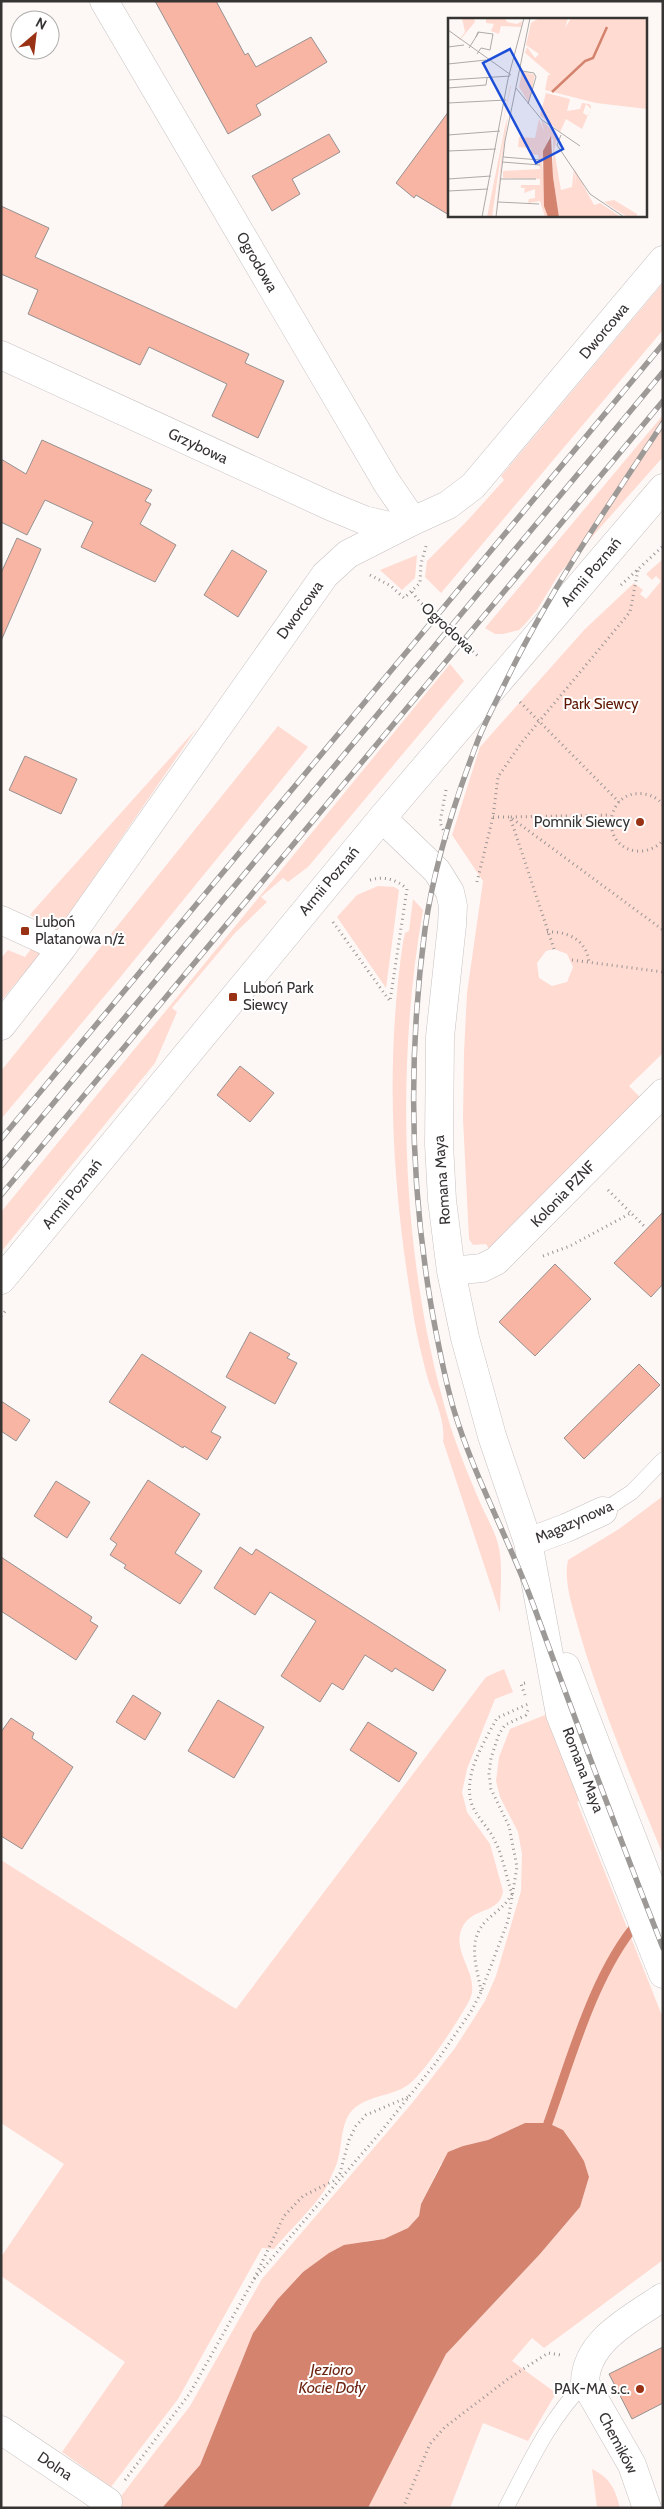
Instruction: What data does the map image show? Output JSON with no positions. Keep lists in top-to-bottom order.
{
  "streets": {
    "street": [
      "Ogrodowa",
      "Dworcowa",
      "Grzybowa",
      "Armii Poznań",
      "Romana Maya",
      "Kolonia PZNF",
      "Magazynowa",
      "Chemików",
      "Dolna"
    ]
  },
  "crossings": [
    ["Ogrodowa", "Dworcowa"],
    ["Ogrodowa", "Grzybowa"],
    ["Dworcowa", "Grzybowa"],
    ["Armii Poznań", "Romana Maya"],
    ["Romana Maya", "Kolonia PZNF"],
    ["Romana Maya", "Magazynowa"]
  ],
  "water": ["Jezioro Kocie Doły"],
  "parks": ["Park Siewcy"],
  "places": {
    "other": ["Pomnik Siewcy", "PAK-MA s.c."],
    "transit": ["Luboń Platanowa n/ż", "Luboń Park Siewcy"]
  },
  "north": "top right"
}
